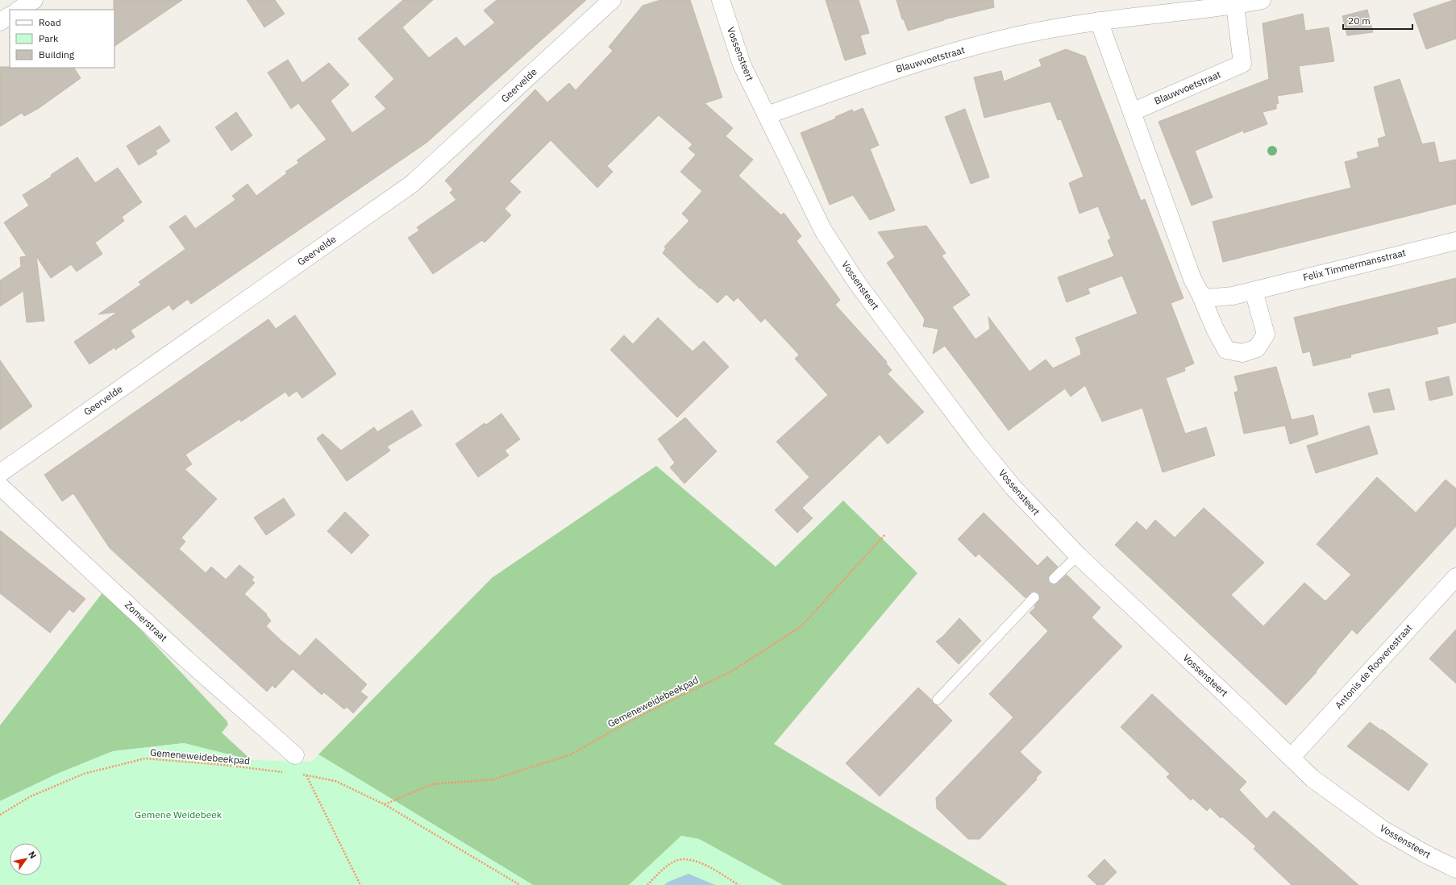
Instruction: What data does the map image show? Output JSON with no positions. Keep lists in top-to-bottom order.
{
  "streets": {
    "street": [
      "Vossensteert",
      "Blauwvoetstraat",
      "Geervelde",
      "Felix Timmermansstraat",
      "Zomerstraat",
      "Antonis de Rooverestraat"
    ],
    "path": ["Gemeneweidebeekpad"]
  },
  "crossings": [
    ["Vossensteert", "Blauwvoetstraat"],
    ["Vossensteert", "Antonis de Rooverestraat"]
  ],
  "parks": ["Gemene Weidebeek"],
  "legend": ["Road", "Park", "Building"],
  "scale_bar": "20 m",
  "north": "top right"
}
